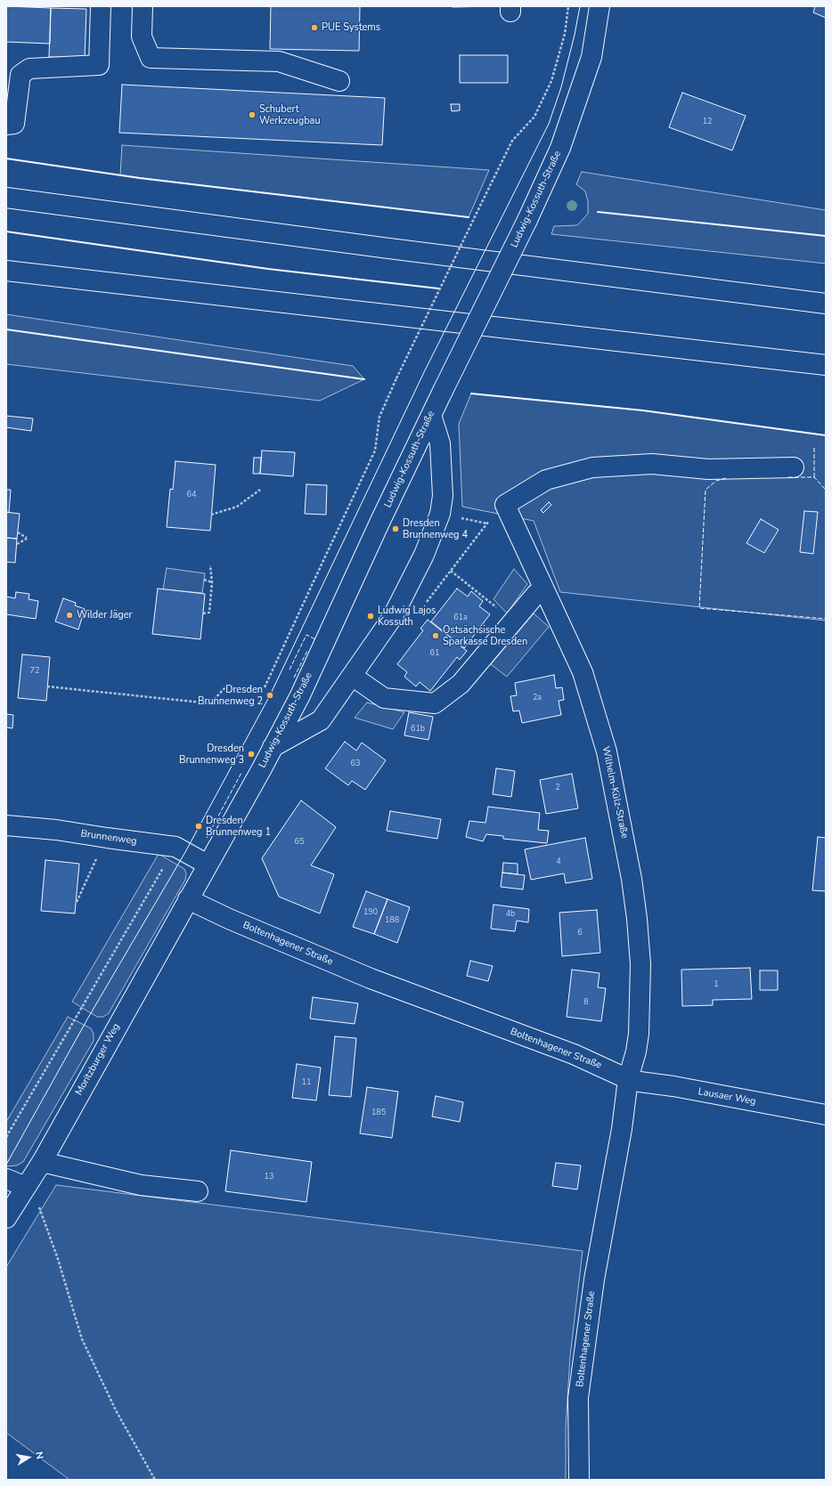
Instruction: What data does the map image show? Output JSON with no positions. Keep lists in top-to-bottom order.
{
  "streets": {
    "main road": [
      "Ludwig-Kossuth-Straße",
      "Wilhelm-Külz-Straße",
      "Brunnenweg",
      "Boltenhagener Straße",
      "Moritzburger Weg",
      "Lausaer Weg"
    ]
  },
  "crossings": [
    ["Ludwig-Kossuth-Straße", "Brunnenweg"],
    ["Ludwig-Kossuth-Straße", "Boltenhagener Straße"],
    ["Ludwig-Kossuth-Straße", "Moritzburger Weg"],
    ["Wilhelm-Külz-Straße", "Boltenhagener Straße"],
    ["Wilhelm-Külz-Straße", "Lausaer Weg"],
    ["Boltenhagener Straße", "Moritzburger Weg"],
    ["Boltenhagener Straße", "Lausaer Weg"]
  ],
  "places": [
    "PUE Systems",
    "Schubert Werkzeugbau",
    "Dresden Brunnenweg 4",
    "Wilder Jäger",
    "Ludwig Lajos Kossuth",
    "Ostsächsische Sparkasse Dresden",
    "Dresden Brunnenweg 2",
    "Dresden Brunnenweg 3",
    "Dresden Brunnenweg 1"
  ],
  "house_numbers": [
    "12",
    "64",
    "61a",
    "61",
    "72",
    "2a",
    "61b",
    "63",
    "2",
    "65",
    "4",
    "190",
    "4b",
    "188",
    "6",
    "1",
    "8",
    "11",
    "185",
    "13"
  ],
  "north": "right"
}
